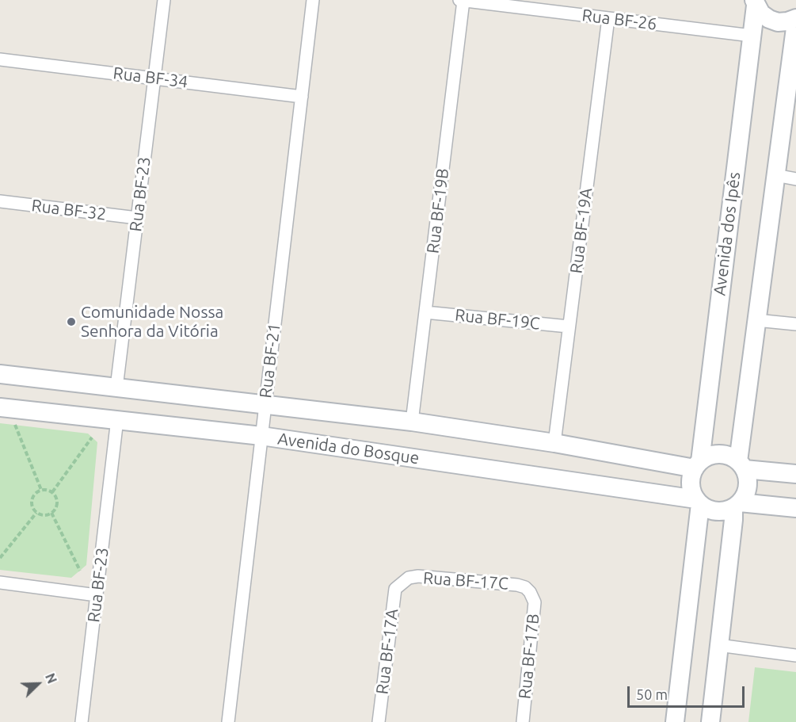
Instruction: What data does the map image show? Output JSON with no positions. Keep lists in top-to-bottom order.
{
  "streets": {
    "street": [
      "Rua BF-26",
      "Rua BF-34",
      "Rua BF-23",
      "Rua BF-32",
      "Rua BF-19B",
      "Rua BF-19A",
      "Avenida dos Ipês",
      "Rua BF-19C",
      "Rua BF-21",
      "Avenida do Bosque",
      "Rua BF-17C",
      "Rua BF-17A",
      "Rua BF-17B"
    ]
  },
  "crossings": [
    ["Rua BF-26", "Rua BF-19B"],
    ["Rua BF-26", "Rua BF-19A"],
    ["Rua BF-26", "Avenida dos Ipês"],
    ["Rua BF-34", "Rua BF-23"],
    ["Rua BF-34", "Rua BF-21"],
    ["Rua BF-23", "Rua BF-32"],
    ["Rua BF-23", "Avenida do Bosque"],
    ["Rua BF-19B", "Rua BF-19C"],
    ["Rua BF-19B", "Avenida do Bosque"],
    ["Rua BF-19A", "Rua BF-19C"],
    ["Rua BF-19A", "Avenida do Bosque"],
    ["Avenida dos Ipês", "Avenida do Bosque"],
    ["Rua BF-21", "Avenida do Bosque"],
    ["Rua BF-17C", "Rua BF-17A"],
    ["Rua BF-17C", "Rua BF-17B"]
  ],
  "places": ["Comunidade Nossa Senhora da Vitória"],
  "scale_bar": "50 m",
  "north": "top right"
}
